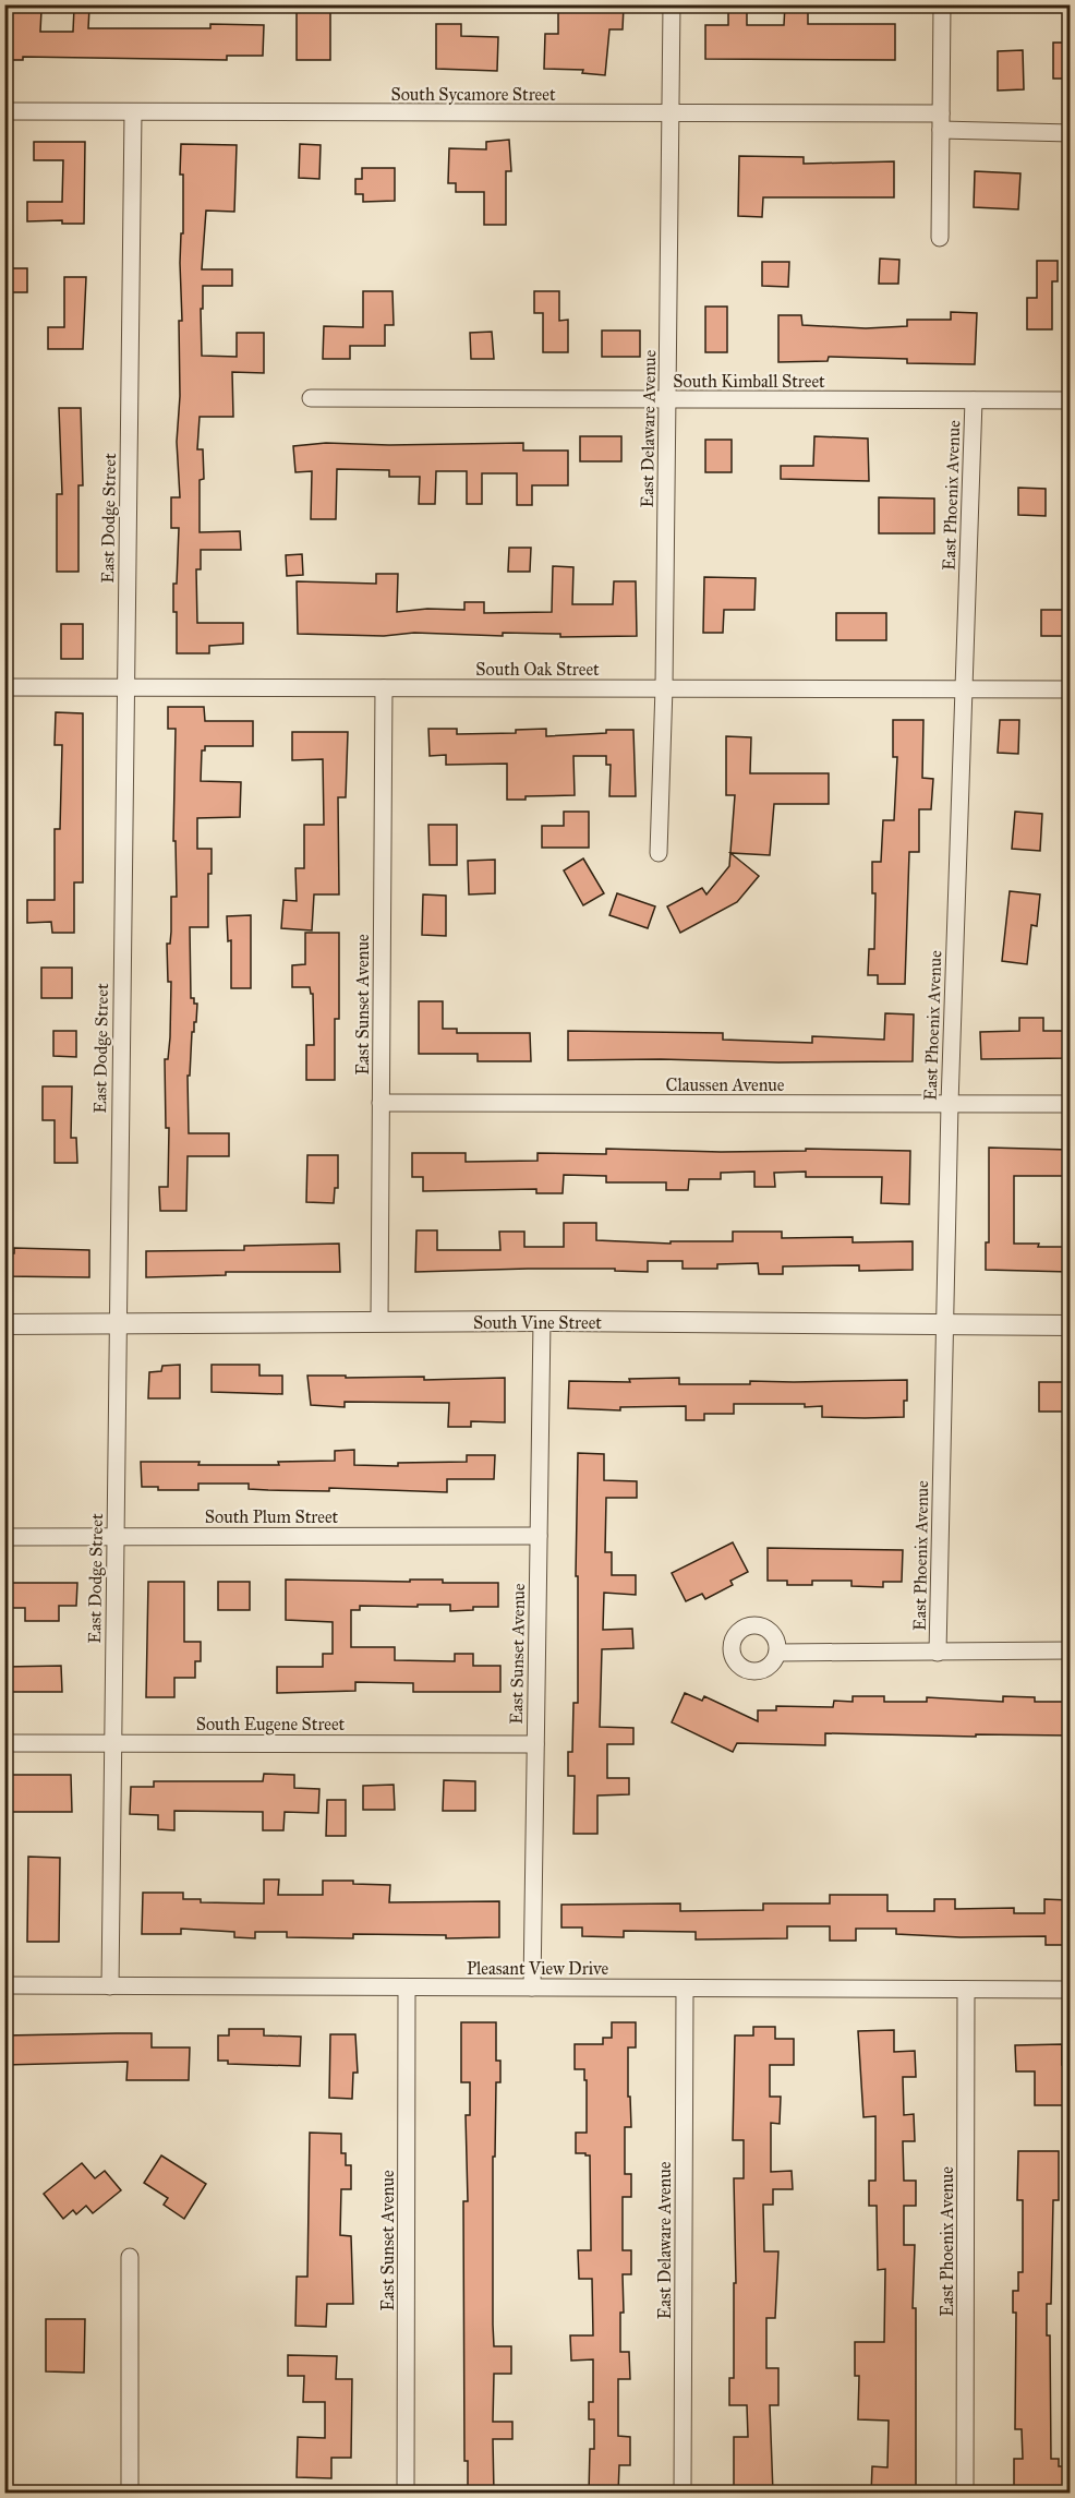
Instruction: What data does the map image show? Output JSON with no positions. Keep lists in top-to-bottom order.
{
  "streets": {
    "street": [
      "South Sycamore Street",
      "South Kimball Street",
      "East Delaware Avenue",
      "East Phoenix Avenue",
      "East Dodge Street",
      "South Oak Street",
      "East Sunset Avenue",
      "Claussen Avenue",
      "South Vine Street",
      "South Plum Street",
      "South Eugene Street",
      "Pleasant View Drive"
    ]
  },
  "crossings": [
    ["South Sycamore Street", "East Delaware Avenue"],
    ["South Sycamore Street", "East Dodge Street"],
    ["South Kimball Street", "East Delaware Avenue"],
    ["South Kimball Street", "East Phoenix Avenue"],
    ["East Delaware Avenue", "South Oak Street"],
    ["East Delaware Avenue", "Pleasant View Drive"],
    ["East Phoenix Avenue", "South Oak Street"],
    ["East Phoenix Avenue", "Claussen Avenue"],
    ["East Phoenix Avenue", "South Vine Street"],
    ["East Phoenix Avenue", "Pleasant View Drive"],
    ["East Dodge Street", "South Oak Street"],
    ["East Dodge Street", "South Vine Street"],
    ["East Dodge Street", "South Plum Street"],
    ["East Dodge Street", "South Eugene Street"],
    ["East Dodge Street", "Pleasant View Drive"],
    ["South Oak Street", "East Sunset Avenue"],
    ["East Sunset Avenue", "Claussen Avenue"],
    ["East Sunset Avenue", "South Vine Street"],
    ["East Sunset Avenue", "South Plum Street"],
    ["East Sunset Avenue", "South Eugene Street"],
    ["East Sunset Avenue", "Pleasant View Drive"]
  ]
}
